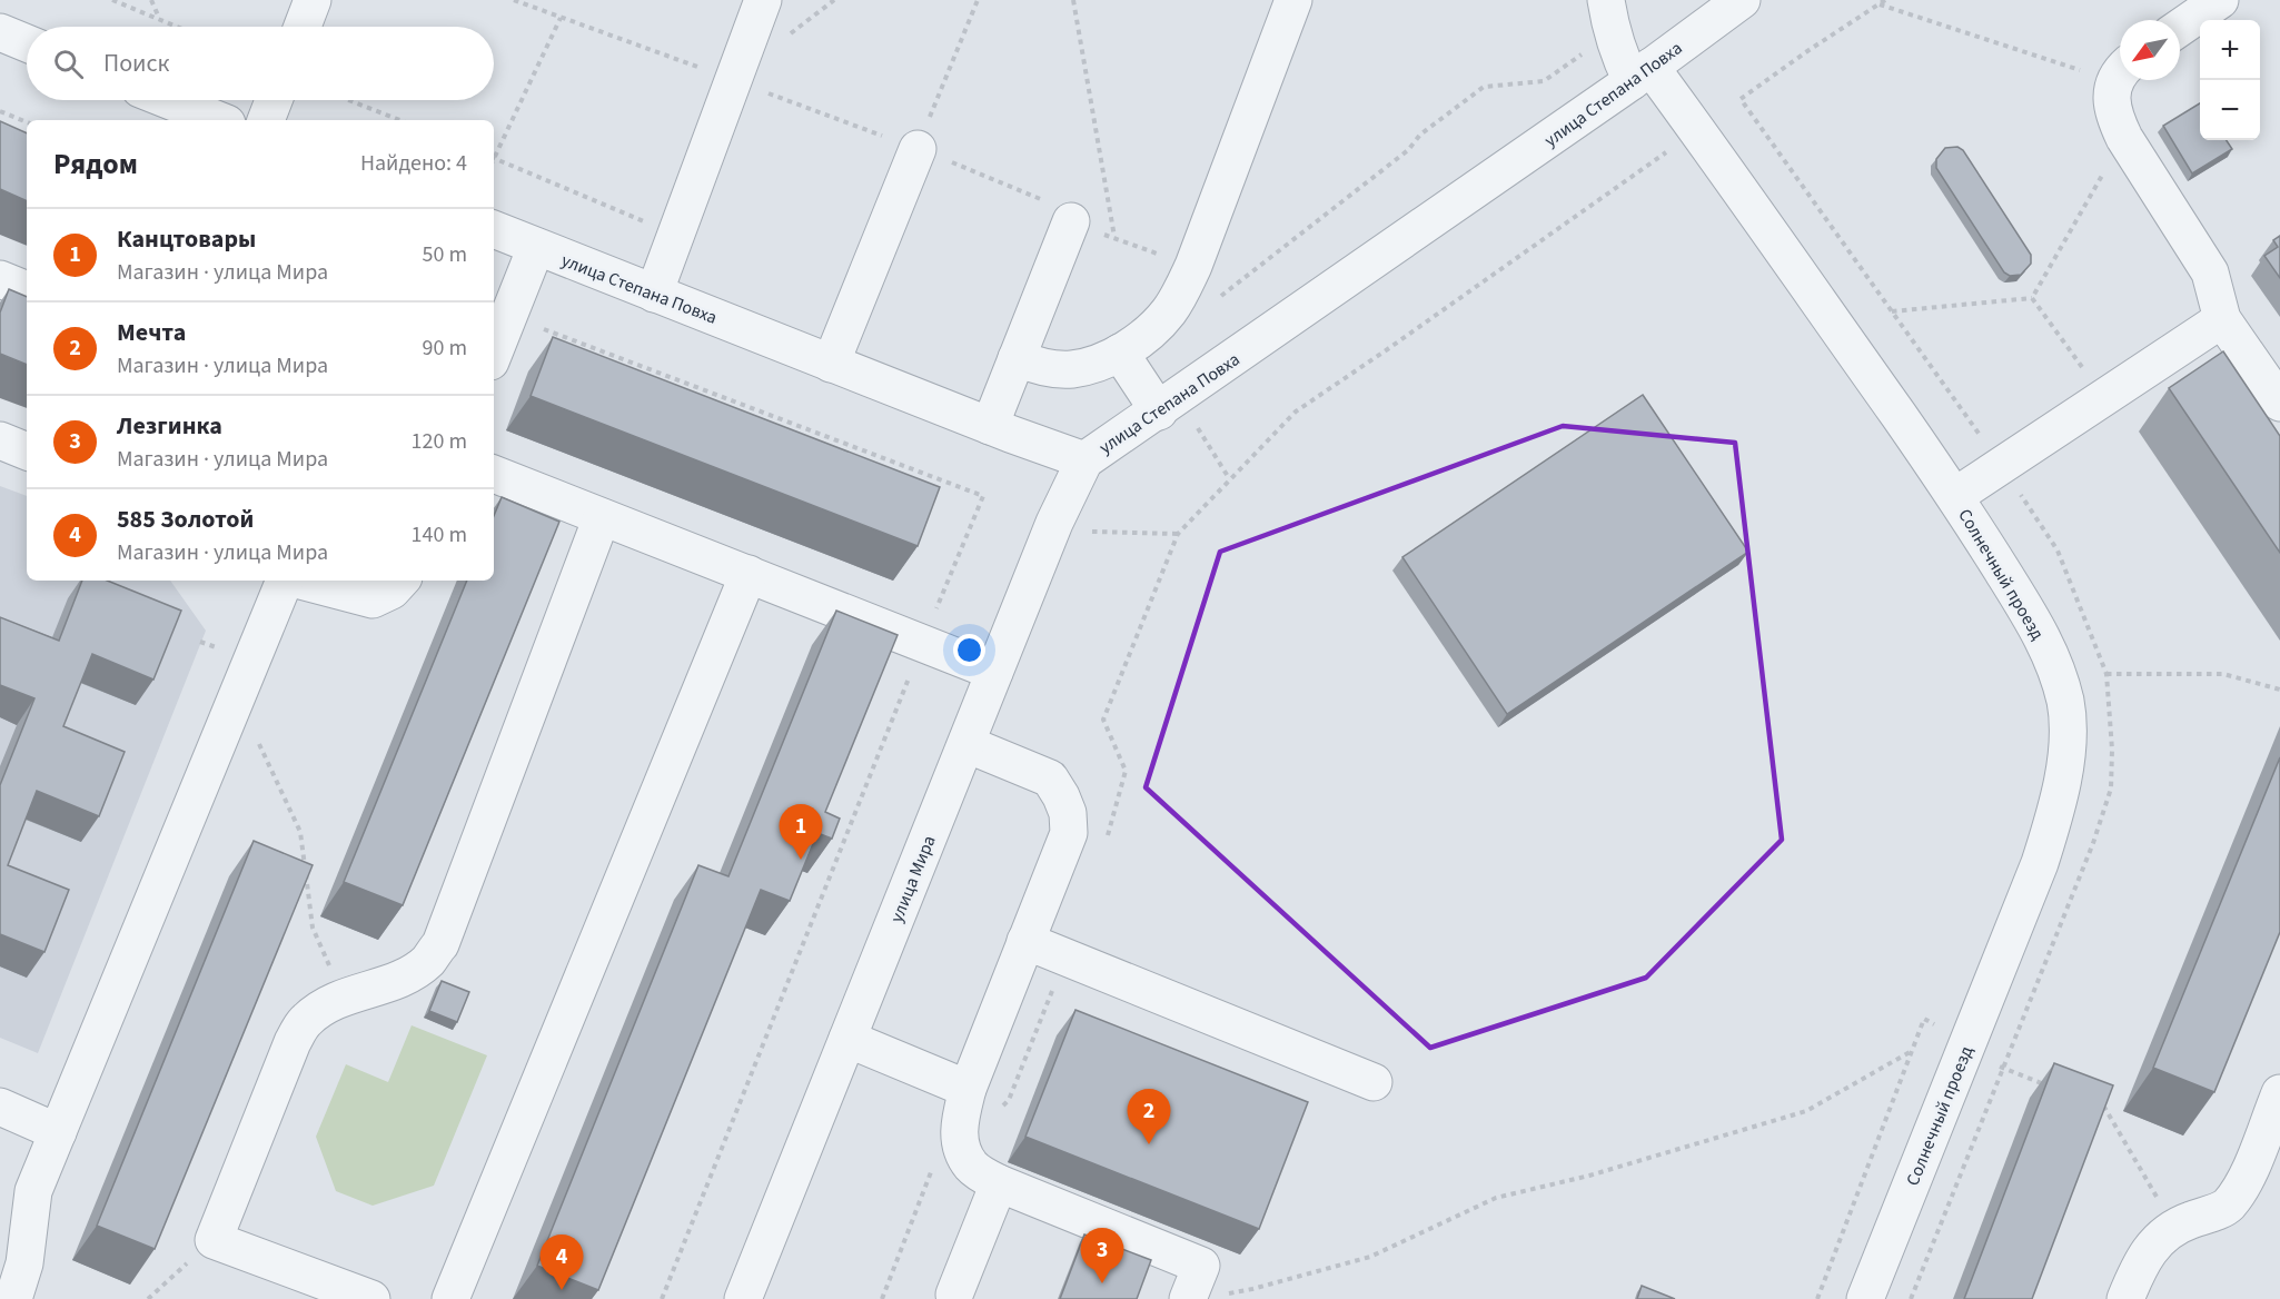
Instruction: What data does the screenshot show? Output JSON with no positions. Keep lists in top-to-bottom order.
{
  "streets": {
    "street": ["улица Степана Повха", "Солнечный проезд", "улица Мира"]
  },
  "crossings": [
    ["улица Степана Повха", "Солнечный проезд"],
    ["улица Степана Повха", "улица Мира"]
  ],
  "north": "bottom left",
  "page": {
    "map_buttons": ["+", "−"],
    "search": "Поиск",
    "heading": ["Рядом", "Найдено: 4"],
    "list": [
      {
        "mark": "1",
        "name": "Канцтовары",
        "note": "Магазин · улица Мира",
        "value": "50 m"
      },
      {
        "mark": "2",
        "name": "Мечта",
        "note": "Магазин · улица Мира",
        "value": "90 m"
      },
      {
        "mark": "3",
        "name": "Лезгинка",
        "note": "Магазин · улица Мира",
        "value": "120 m"
      },
      {
        "mark": "4",
        "name": "585 Золотой",
        "note": "Магазин · улица Мира",
        "value": "140 m"
      }
    ],
    "pins": [
      "1",
      "2",
      "3",
      "4"
    ]
  }
}
